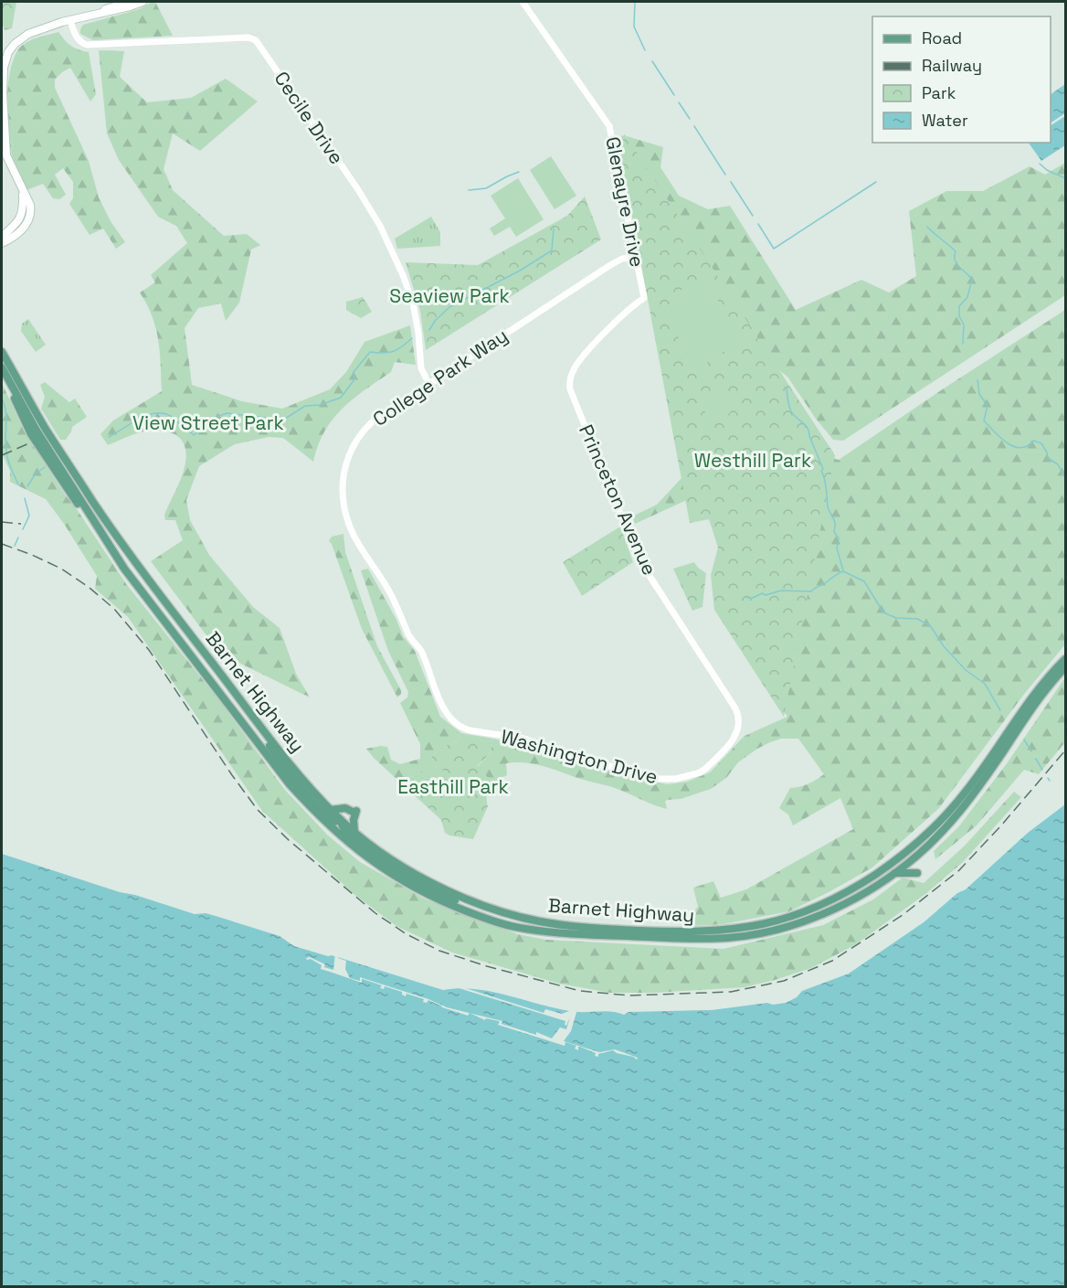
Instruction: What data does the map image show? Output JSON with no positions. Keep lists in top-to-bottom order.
{
  "streets": {
    "main road": ["Barnet Highway"],
    "street": [
      "Cecile Drive",
      "Glenayre Drive",
      "College Park Way",
      "Princeton Avenue",
      "Washington Drive"
    ]
  },
  "crossings": [
    ["Cecile Drive", "College Park Way"],
    ["Glenayre Drive", "College Park Way"],
    ["Glenayre Drive", "Princeton Avenue"],
    ["College Park Way", "Washington Drive"],
    ["Princeton Avenue", "Washington Drive"]
  ],
  "parks": [
    "Seaview Park",
    "View Street Park",
    "Westhill Park",
    "Easthill Park"
  ],
  "legend": [
    "Road",
    "Railway",
    "Park",
    "Water"
  ]
}
